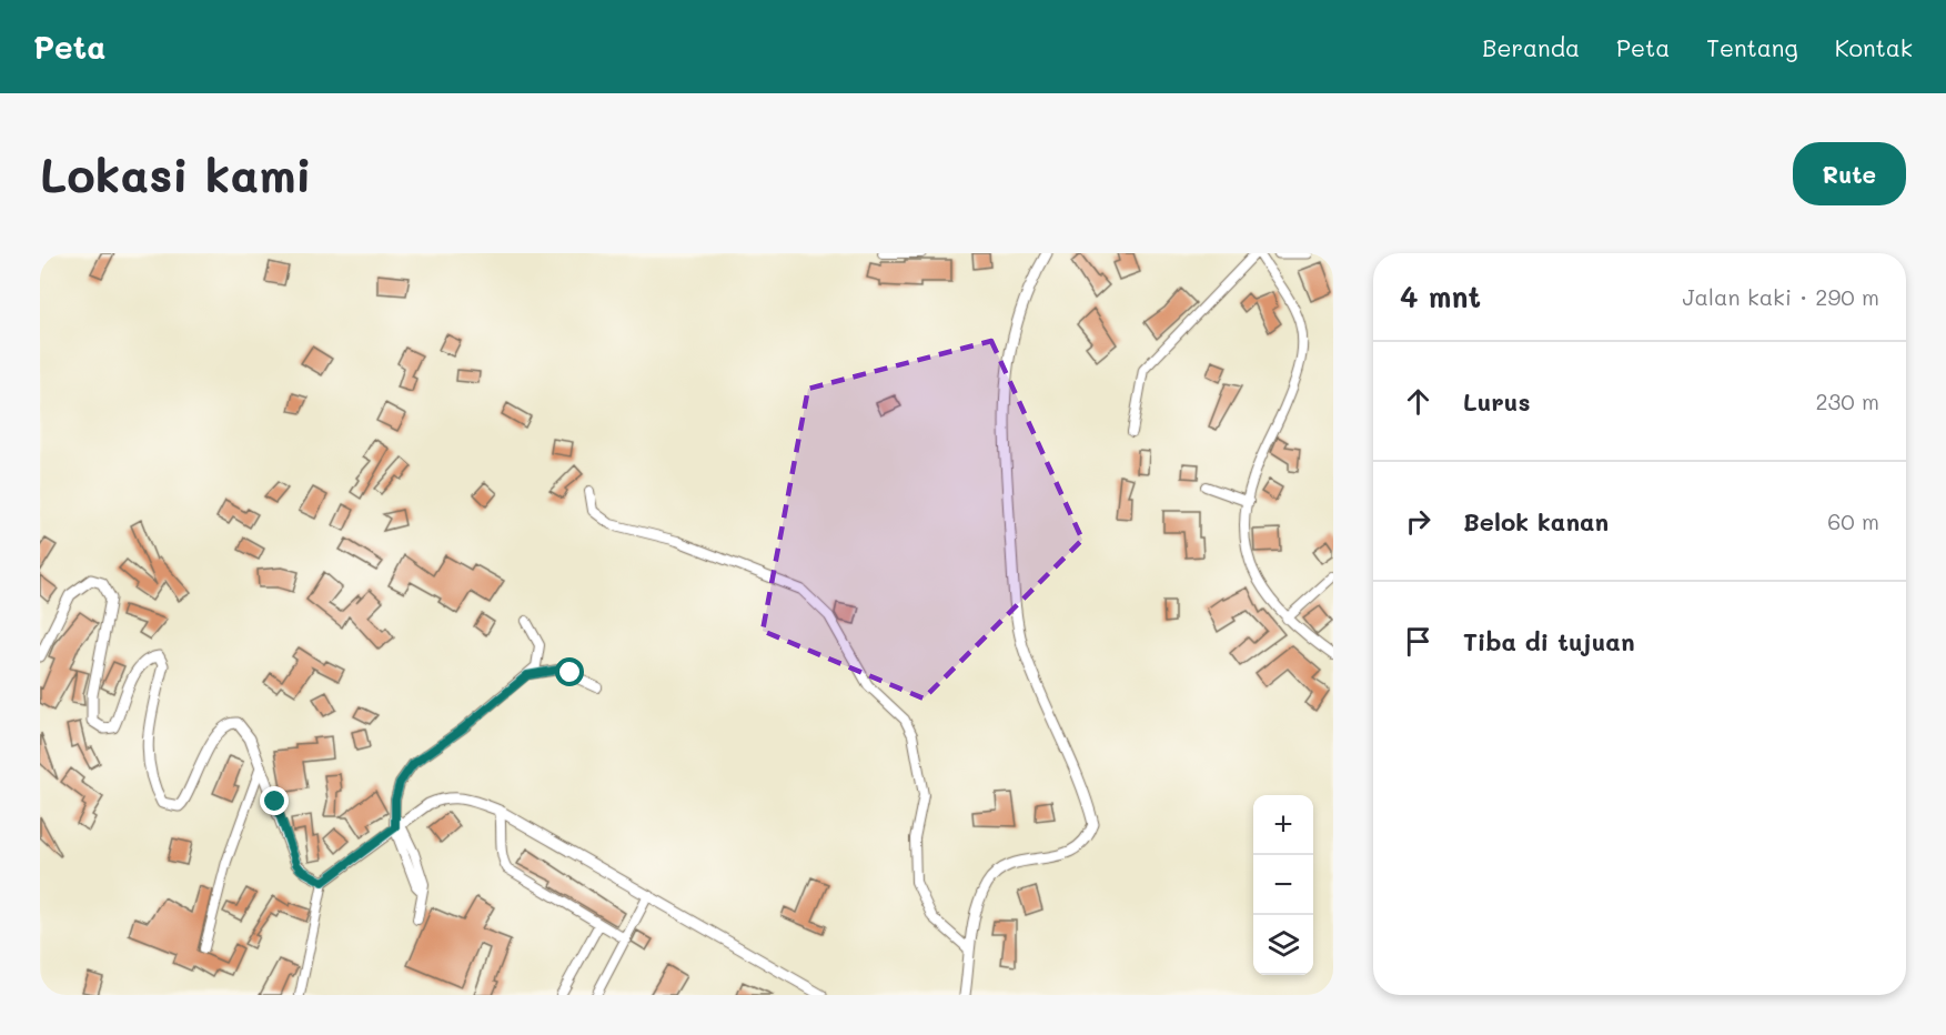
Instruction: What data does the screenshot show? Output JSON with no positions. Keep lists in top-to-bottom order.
{
  "page": {
    "header": "Peta",
    "nav": [
      "Beranda",
      "Peta",
      "Tentang",
      "Kontak"
    ],
    "buttons": "Rute",
    "title": "Lokasi kami",
    "heading": ["4 mnt", "Jalan kaki · 290 m"],
    "list": [
      ["Lurus", "230 m"],
      ["Belok kanan", "60 m"],
      "Tiba di tujuan"
    ],
    "map_buttons": ["+", "−"]
  }
}
